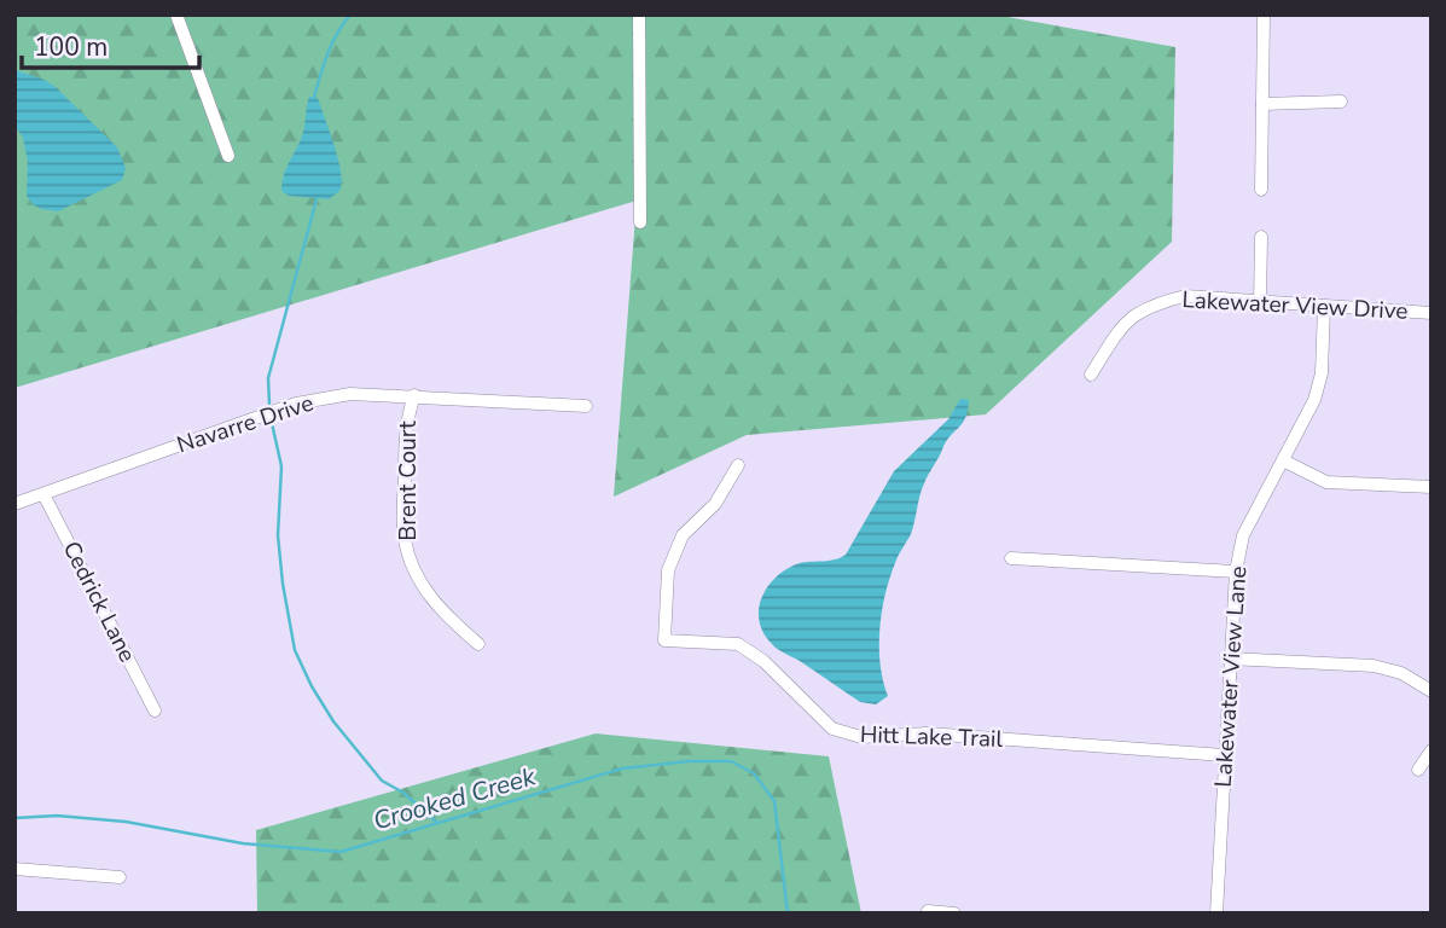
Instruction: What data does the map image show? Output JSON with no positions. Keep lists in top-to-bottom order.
{
  "streets": {
    "street": [
      "Lakewater View Drive",
      "Navarre Drive",
      "Brent Court",
      "Cedrick Lane",
      "Lakewater View Lane",
      "Hitt Lake Trail"
    ]
  },
  "crossings": [
    ["Lakewater View Drive", "Lakewater View Lane"],
    ["Navarre Drive", "Brent Court"],
    ["Navarre Drive", "Cedrick Lane"],
    ["Lakewater View Lane", "Hitt Lake Trail"]
  ],
  "water": ["Crooked Creek"],
  "scale_bar": "100 m"
}
